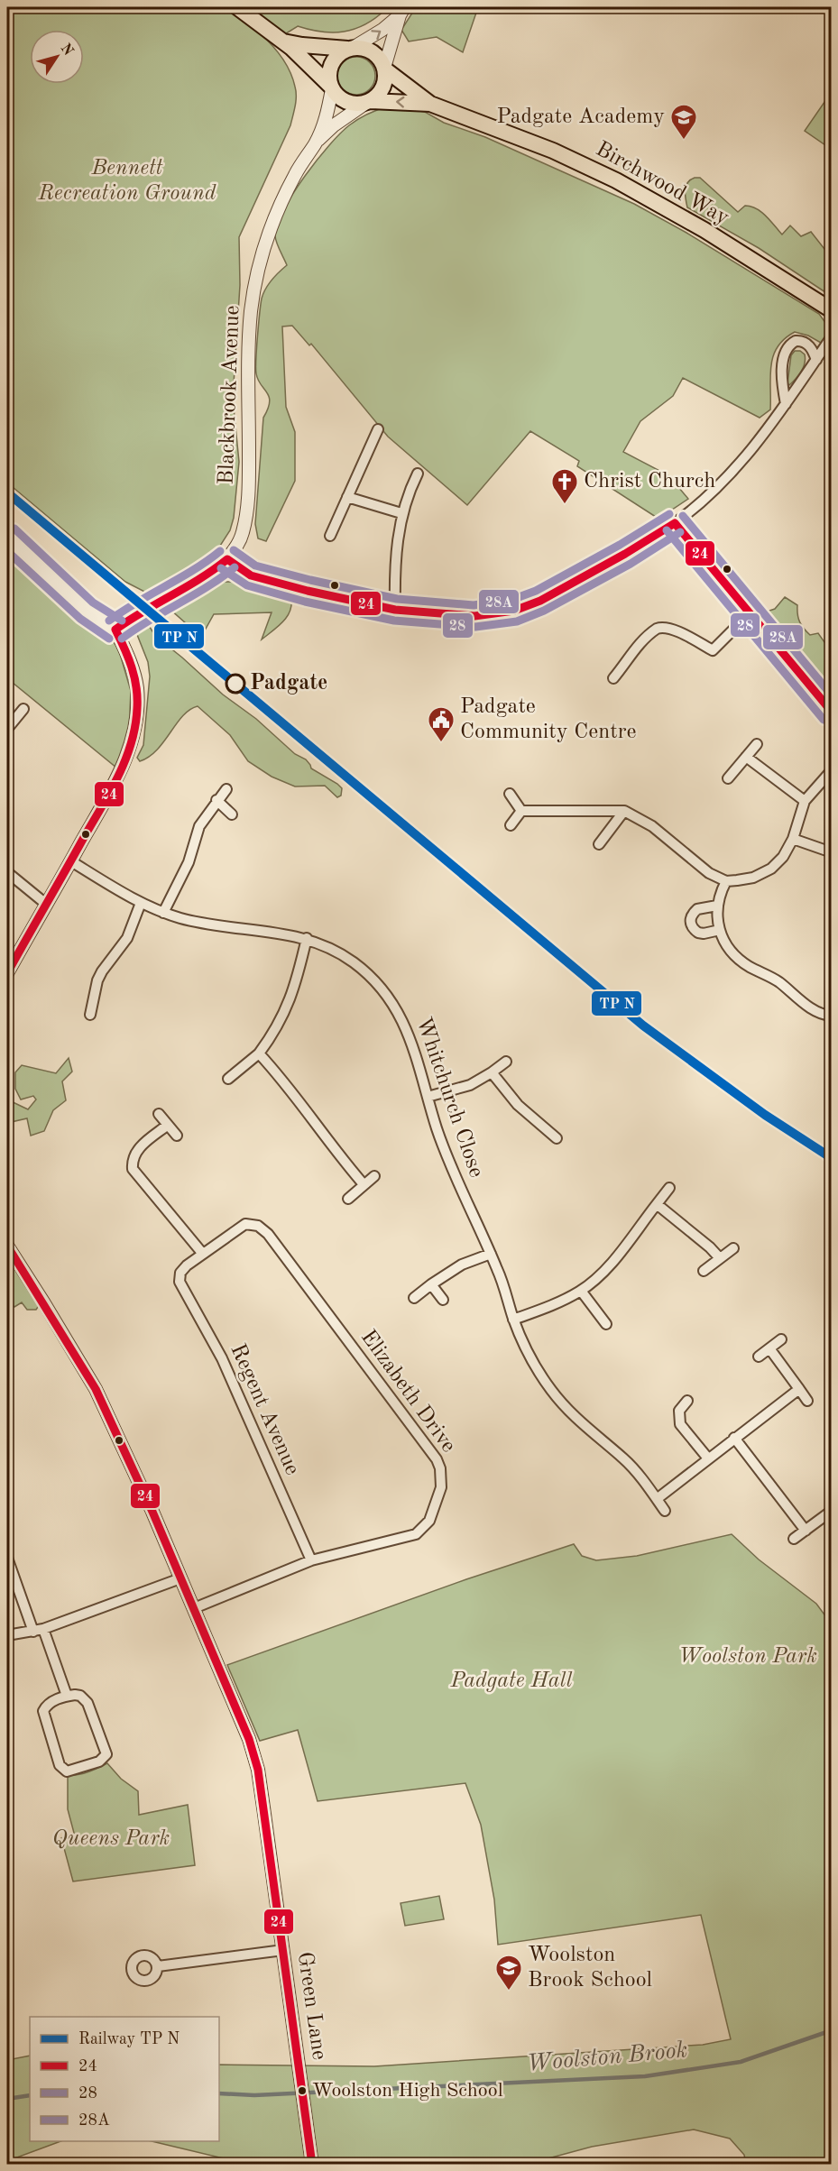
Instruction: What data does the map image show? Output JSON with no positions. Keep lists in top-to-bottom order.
{
  "streets": {
    "main road": ["Birchwood Way"],
    "street": [
      "Blackbrook Avenue",
      "Whitchurch Close",
      "Elizabeth Drive",
      "Regent Avenue",
      "Green Lane"
    ]
  },
  "crossings": [
    ["Birchwood Way", "Blackbrook Avenue"],
    ["Elizabeth Drive", "Regent Avenue"],
    ["Elizabeth Drive", "Green Lane"]
  ],
  "water": ["Woolston Brook"],
  "parks": [
    "Bennett Recreation Ground",
    "Woolston Park",
    "Padgate Hall",
    "Queens Park"
  ],
  "places": {
    "school or university": ["Padgate Academy", "Woolston Brook School"],
    "church": ["Christ Church"],
    "other": ["Padgate", "Woolston High School"],
    "public building": ["Padgate Community Centre"]
  },
  "lines": ["transit line 28A", "transit line 24", "transit line 28"],
  "legend": [
    "Railway TP N",
    "24",
    "28",
    "28A"
  ],
  "north": "top right"
}
